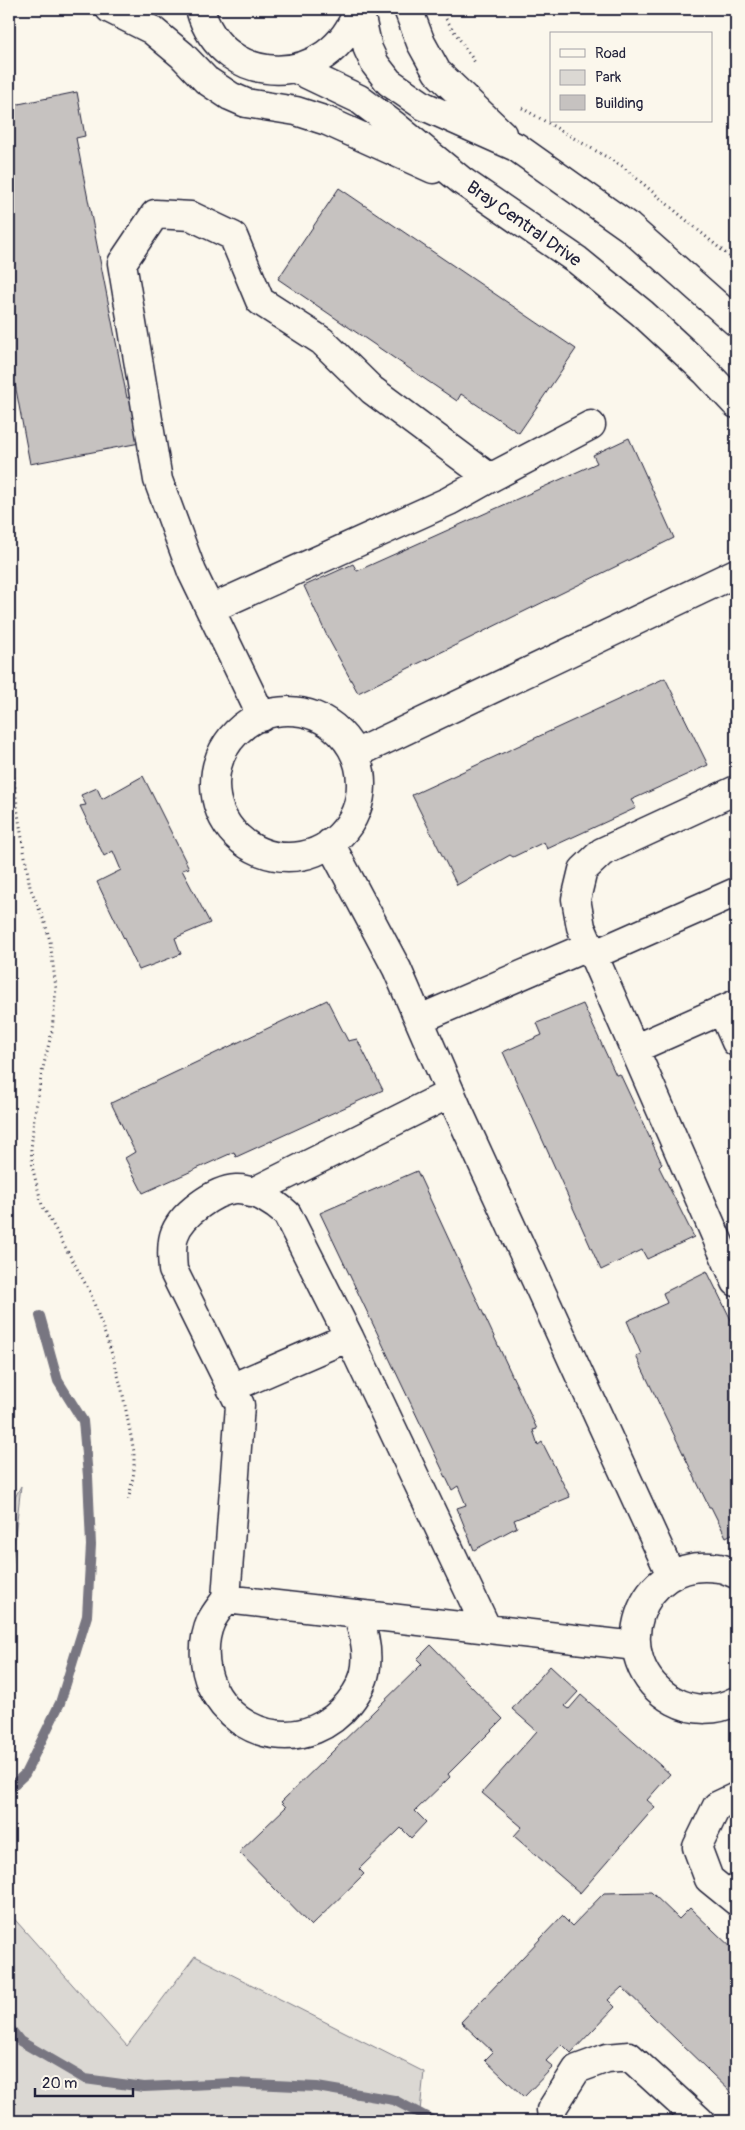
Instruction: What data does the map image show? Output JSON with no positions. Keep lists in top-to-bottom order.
{
  "streets": {
    "street": ["Bray Central Drive"]
  },
  "legend": ["Road", "Park", "Building"],
  "scale_bar": "20 m"
}
